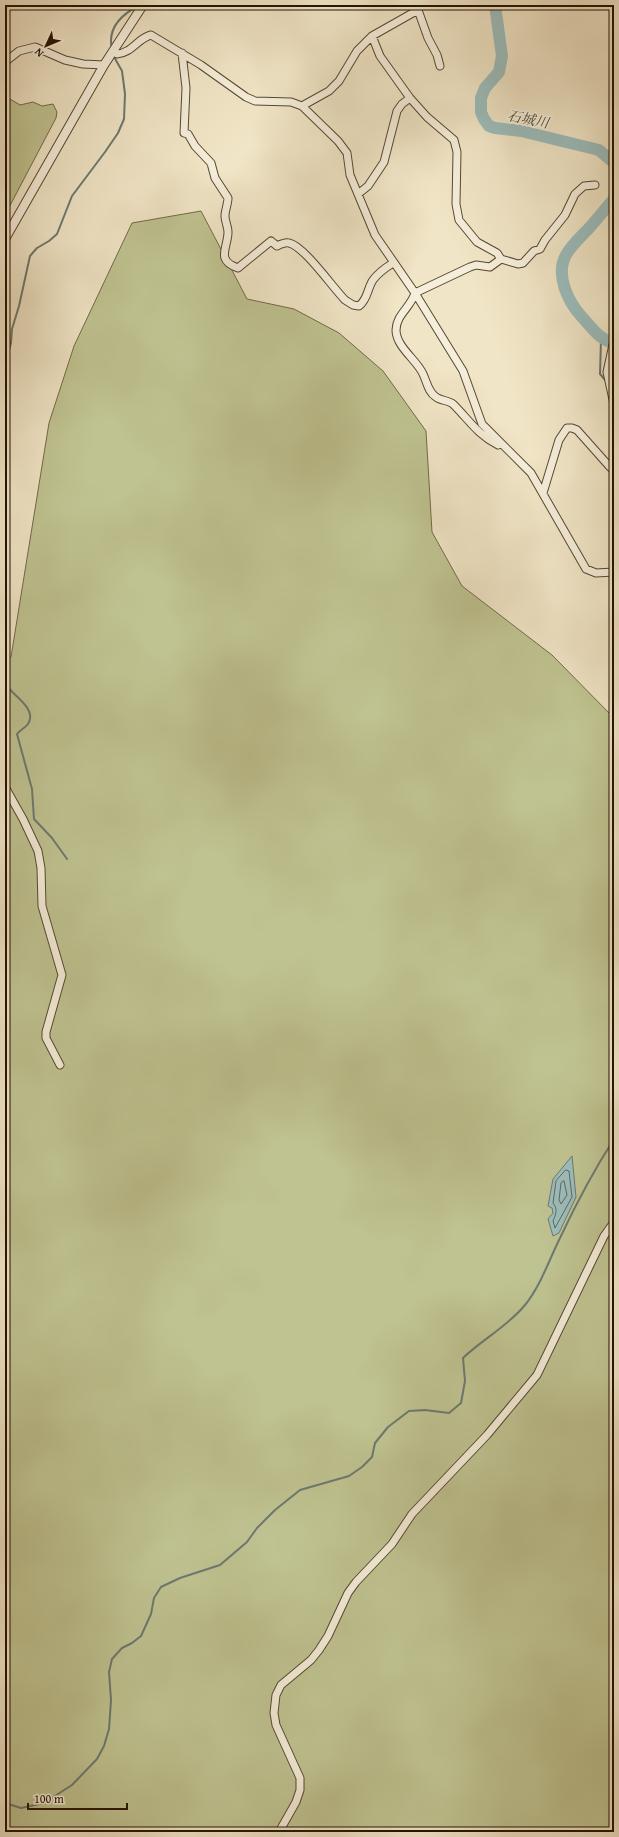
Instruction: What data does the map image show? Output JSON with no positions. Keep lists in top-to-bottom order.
{
  "water": ["石城川"],
  "scale_bar": "100 m",
  "north": "bottom left"
}
